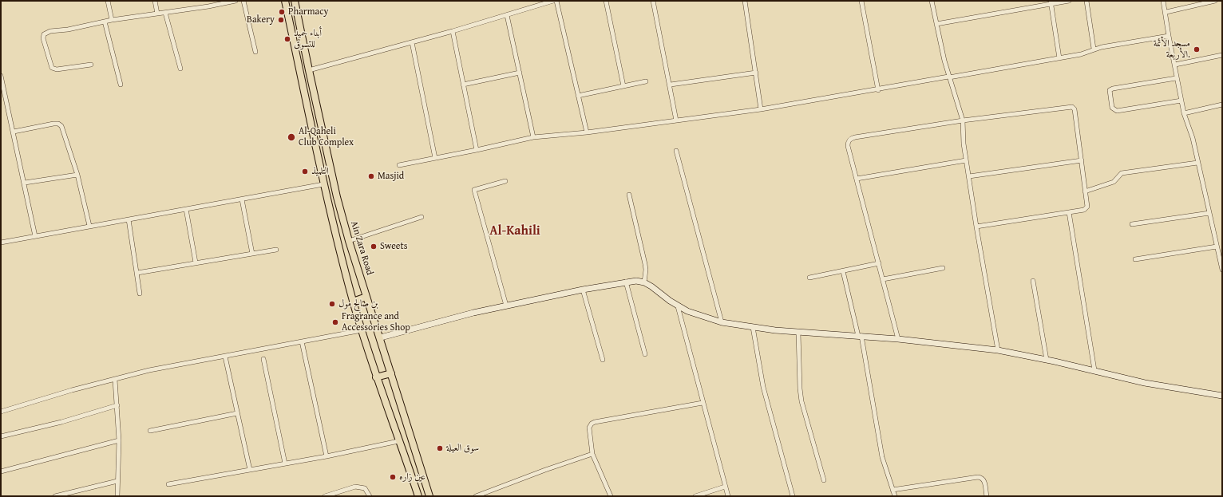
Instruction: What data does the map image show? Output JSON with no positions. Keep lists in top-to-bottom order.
{
  "streets": {
    "main road": ["Ain Zara Road"]
  },
  "districts": ["Al-Kahili"],
  "places": [
    "Pharmacy",
    "Bakery",
    "أبناء حميد للتسوق",
    "مسجد الأئمة الأربعة.",
    "Al-Qaheli Club Complex",
    "التلميذ",
    "Masjid",
    "Sweets",
    "بن صالح مول",
    "Fragrance and Accessories Shop",
    "سوق العيلة",
    "عين زاره"
  ]
}
